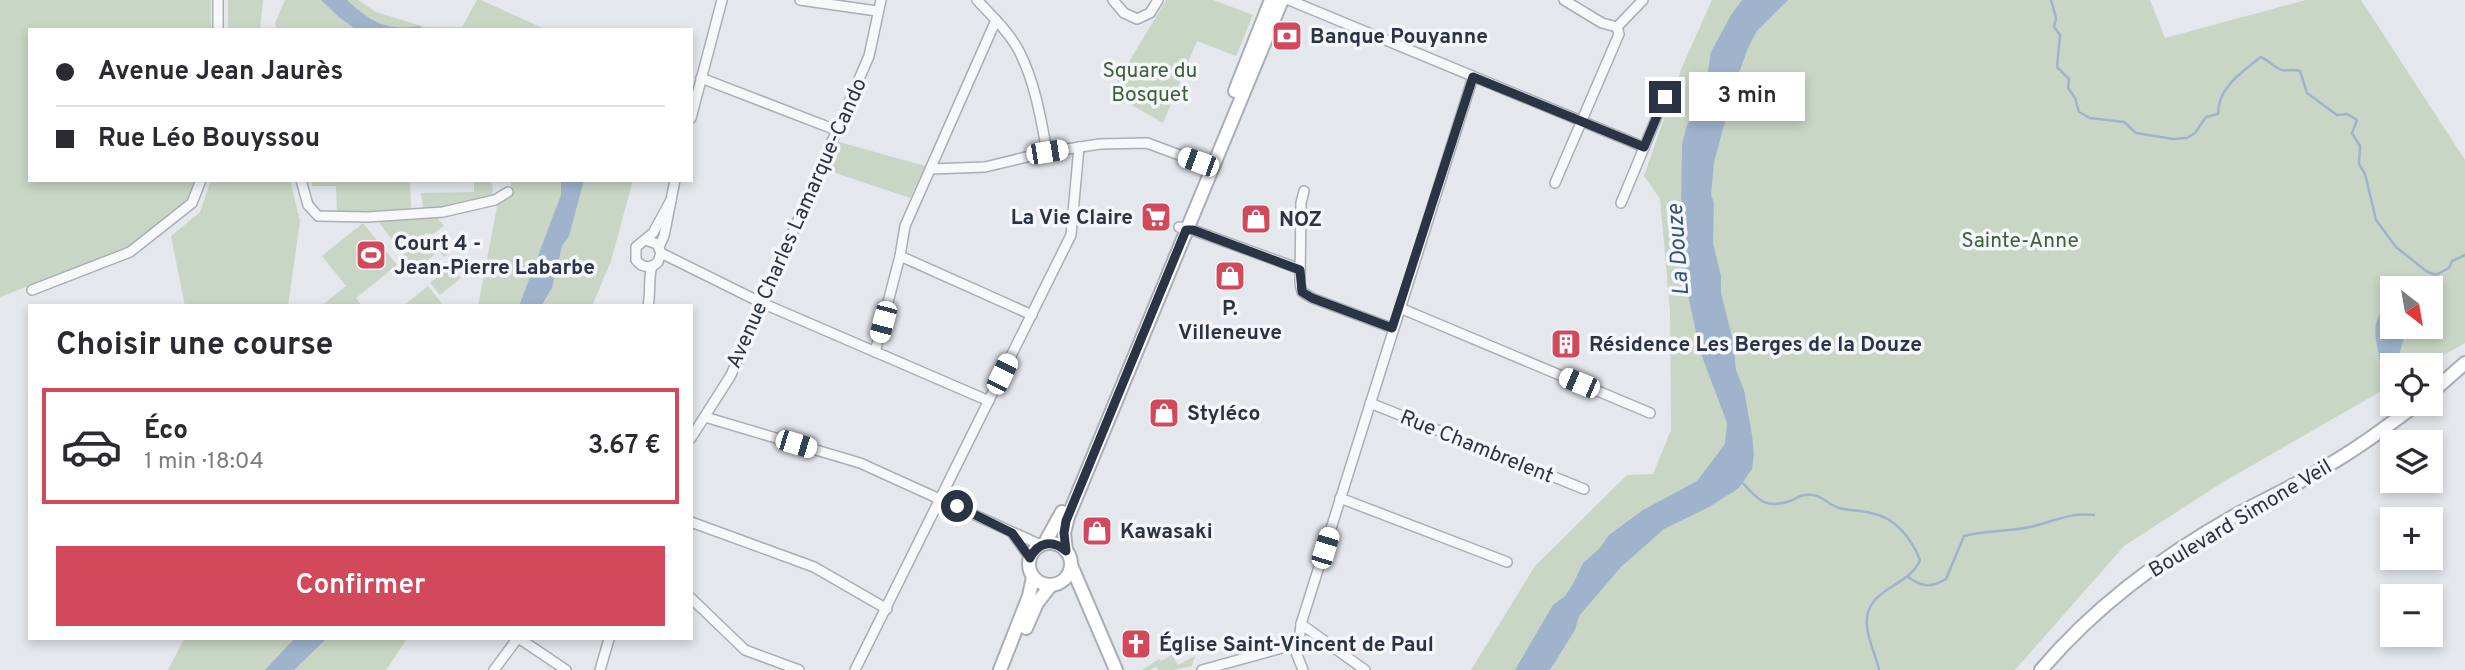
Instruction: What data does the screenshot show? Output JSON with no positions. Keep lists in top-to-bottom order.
{
  "streets": {
    "main road": ["Boulevard Simone Veil"],
    "street": ["Avenue Charles Lamarque-Cando", "Rue Chambrelent"]
  },
  "water": ["La Douze"],
  "parks": ["Square du Bosquet", "Sainte-Anne"],
  "places": {
    "bank": ["Banque Pouyanne"],
    "supermarket": ["La Vie Claire"],
    "shop": [
      "NOZ",
      "P. Villeneuve",
      "Styléco",
      "Kawasaki"
    ],
    "sports": ["Court 4 - Jean-Pierre Labarbe"],
    "building": ["Résidence Les Berges de la Douze"],
    "church": ["Église Saint-Vincent de Paul"]
  },
  "north": "bottom right",
  "page": {
    "banner": ["Avenue Jean Jaurès", "Rue Léo Bouyssou"],
    "bubble": "3 min",
    "map_buttons": ["+", "−"],
    "heading": "Choisir une course",
    "list": [
      {
        "name": "Éco",
        "note": "1 min · 18:04",
        "value": "3.67 €"
      }
    ],
    "buttons": "Confirmer"
  }
}
